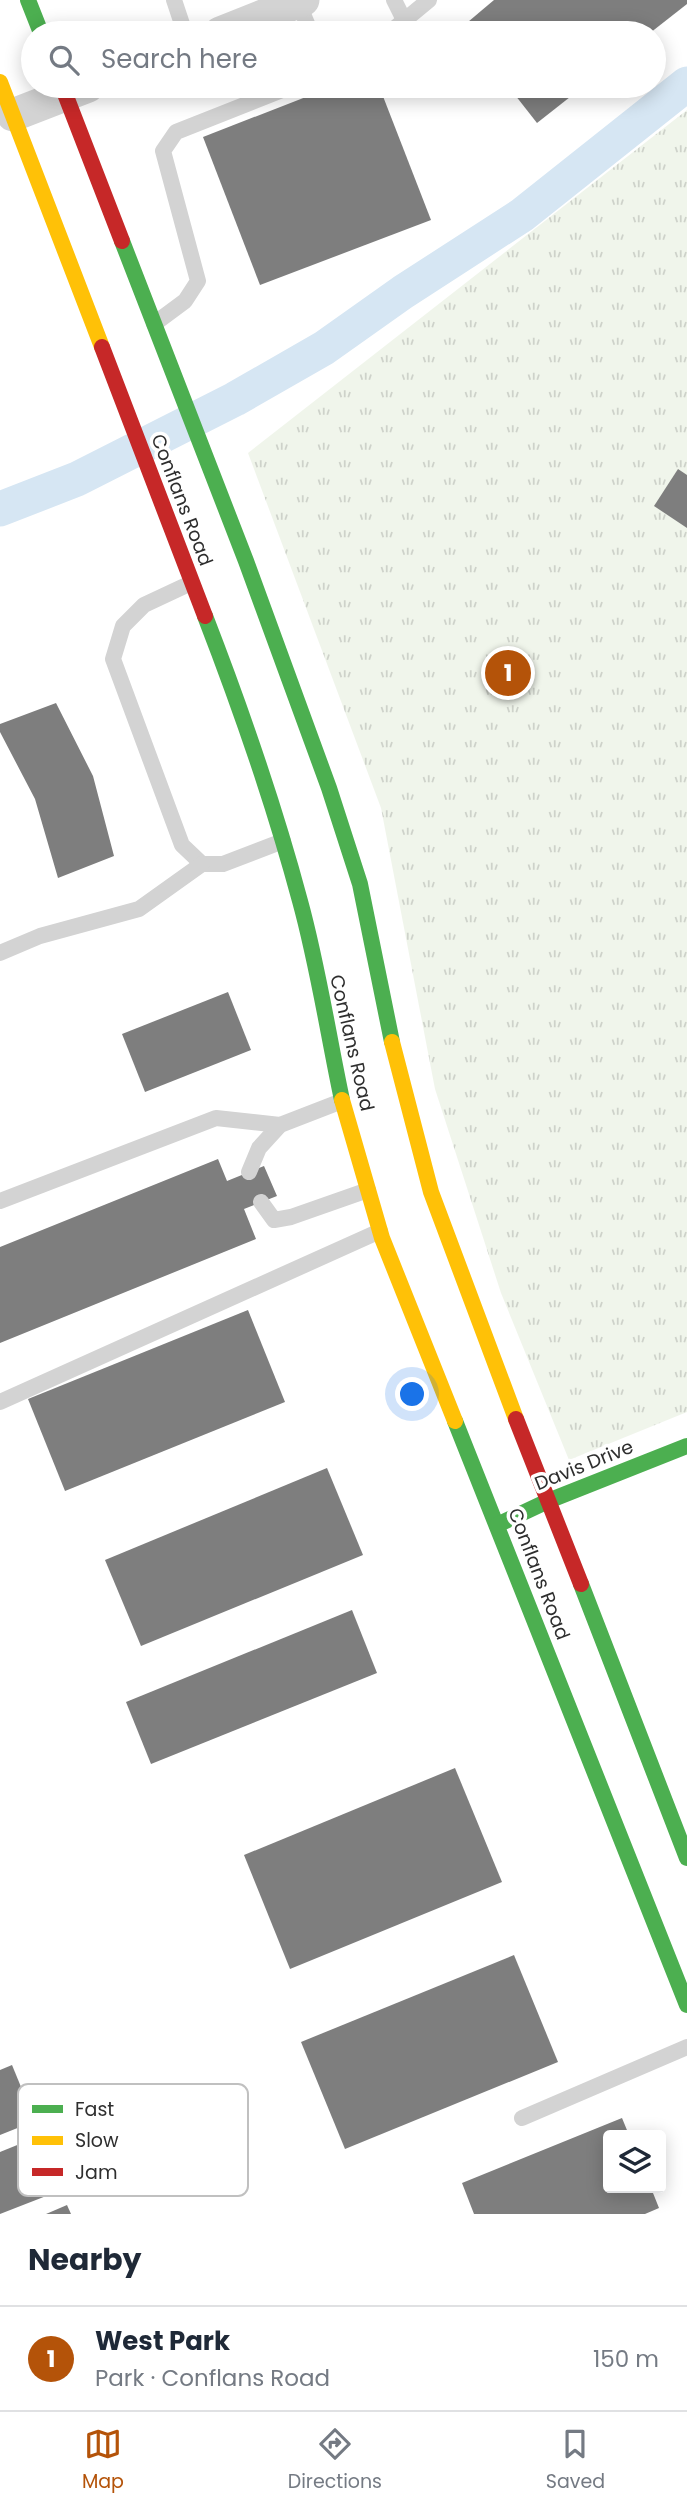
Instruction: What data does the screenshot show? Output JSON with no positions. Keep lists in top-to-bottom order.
{
  "streets": {
    "main road": ["Conflans Road", "Davis Drive"]
  },
  "crossings": [
    ["Conflans Road", "Davis Drive"]
  ],
  "legend": ["Fast", "Slow", "Jam"],
  "page": {
    "search": "Search here",
    "pins": "1",
    "heading": "Nearby",
    "list": [
      {
        "mark": "1",
        "name": "West Park",
        "note": "Park · Conflans Road",
        "value": "150 m"
      }
    ],
    "nav": ["Map", "Directions", "Saved"]
  }
}
